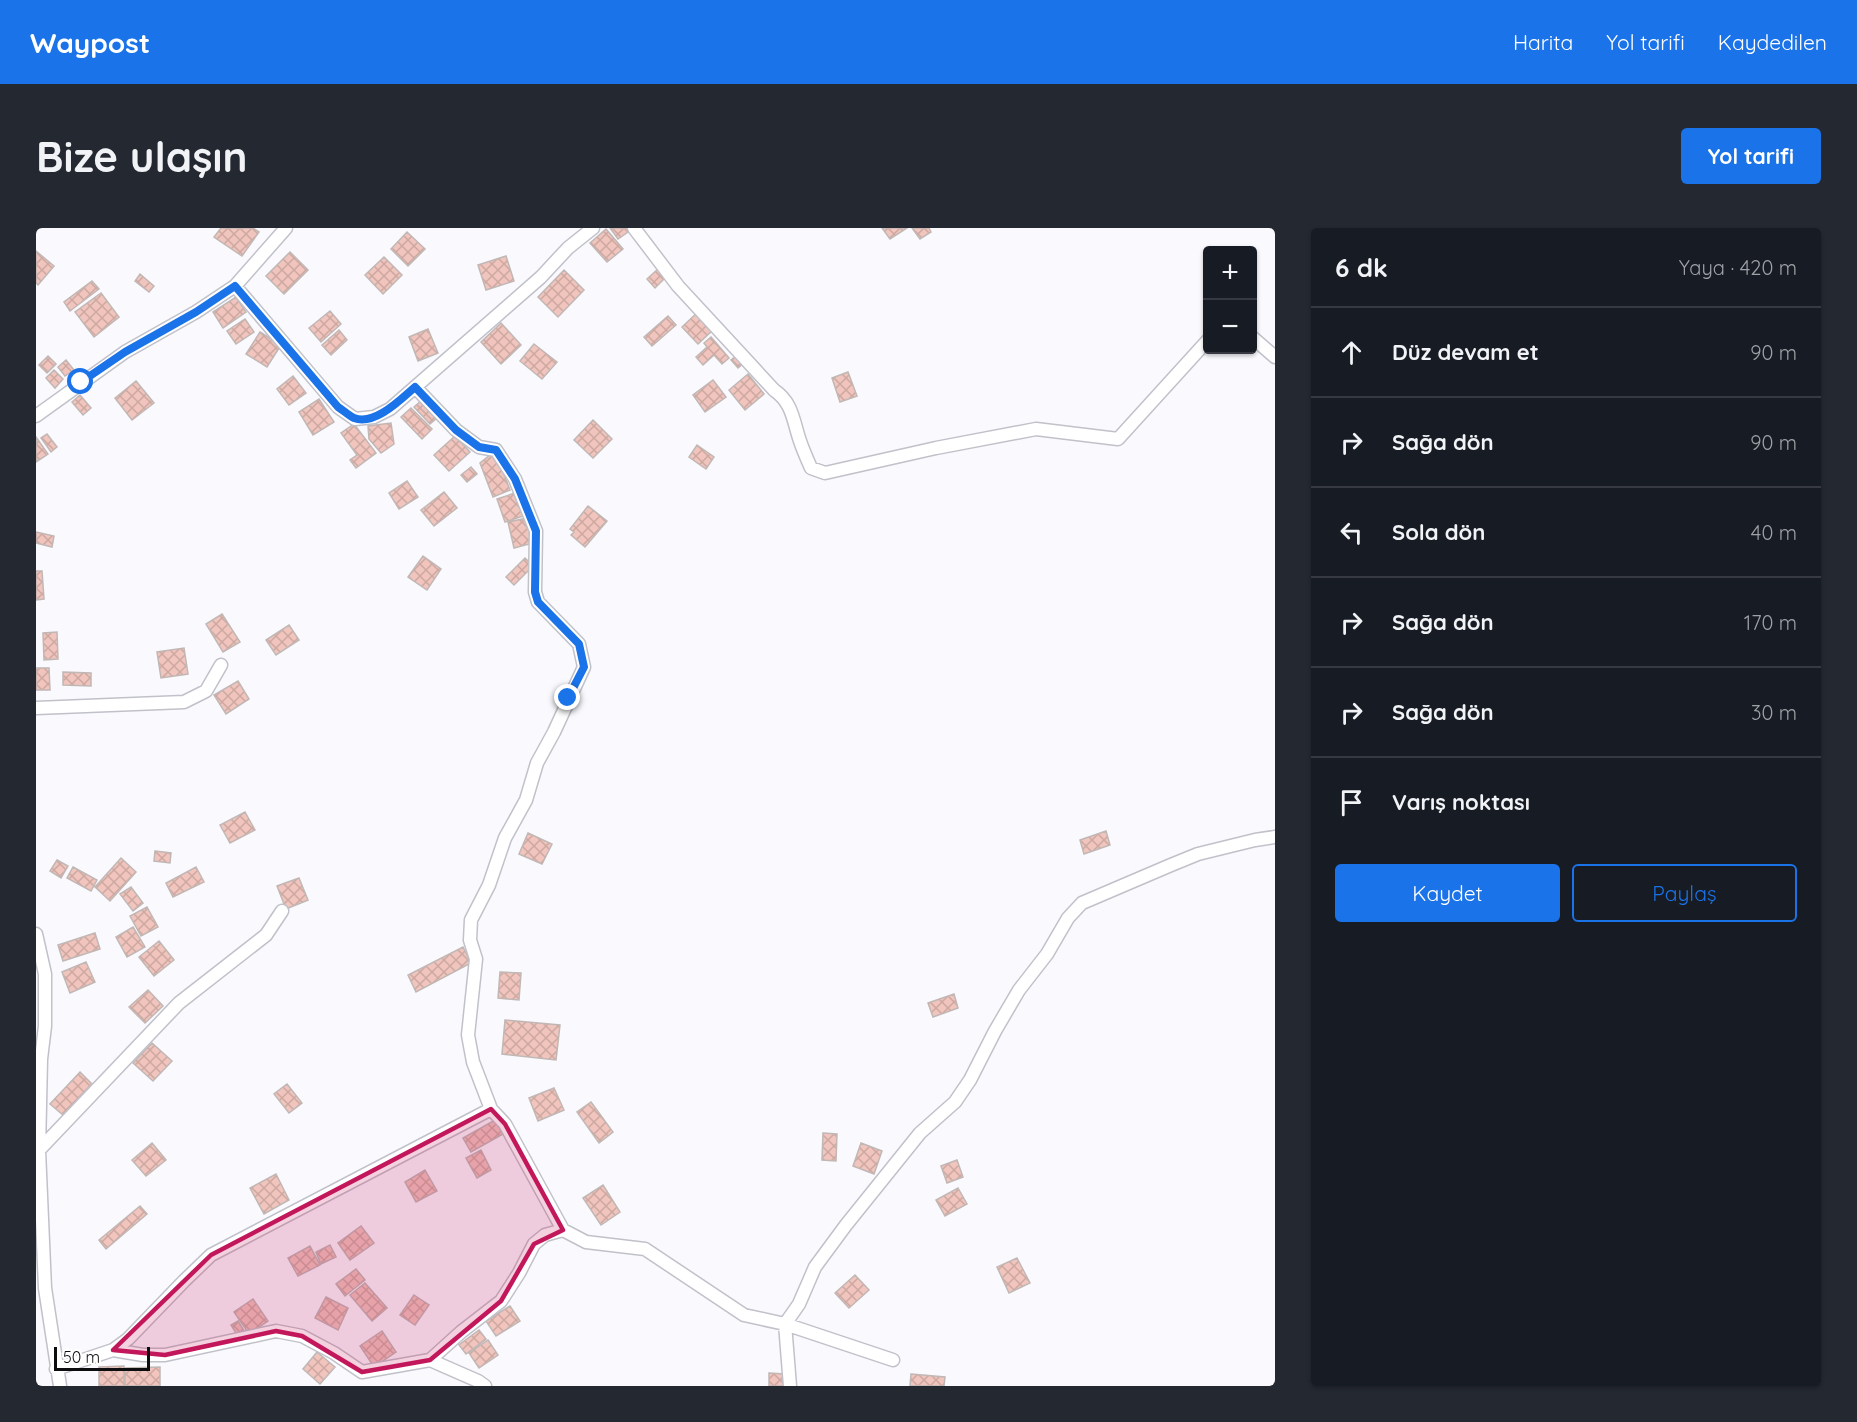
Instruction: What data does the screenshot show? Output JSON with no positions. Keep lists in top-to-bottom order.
{
  "scale_bar": "50 m",
  "page": {
    "header": "Waypost",
    "nav": ["Harita", "Yol tarifi", "Kaydedilen"],
    "buttons": [
      "Yol tarifi",
      ["Kaydet", "Paylaş"]
    ],
    "title": "Bize ulaşın",
    "heading": ["6 dk", "Yaya · 420 m"],
    "map_buttons": ["+", "−"],
    "list": [
      ["Düz devam et", "90 m"],
      ["Sağa dön", "90 m"],
      ["Sola dön", "40 m"],
      ["Sağa dön", "170 m"],
      ["Sağa dön", "30 m"],
      "Varış noktası"
    ],
    "scale": "50 m"
  }
}
